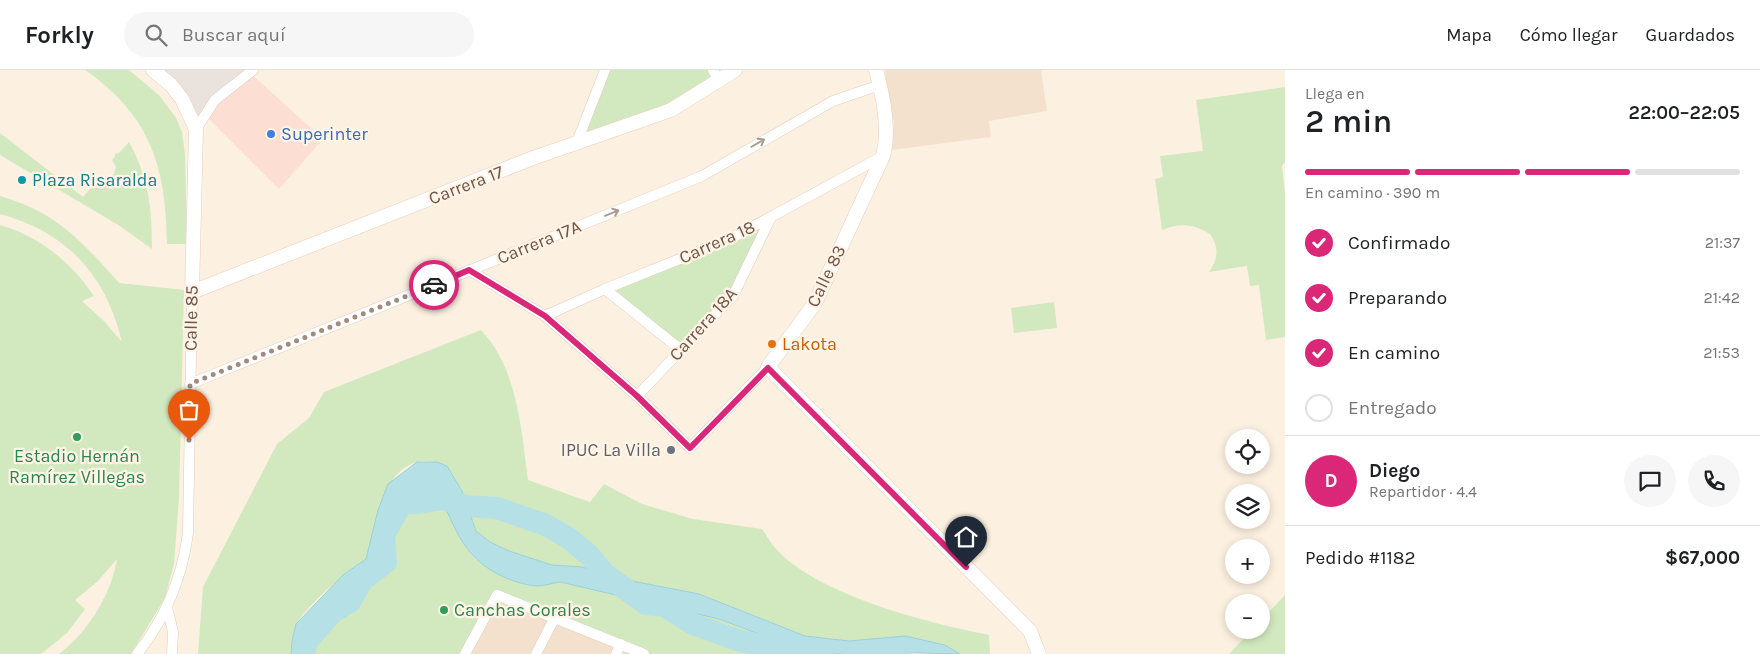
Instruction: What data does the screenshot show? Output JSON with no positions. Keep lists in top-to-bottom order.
{
  "streets": {
    "street": [
      "Carrera 17",
      "Carrera 17A",
      "Carrera 18",
      "Calle 83",
      "Calle 85",
      "Carrera 18A"
    ]
  },
  "crossings": [
    ["Carrera 17", "Calle 85"],
    ["Carrera 17A", "Calle 83"],
    ["Carrera 17A", "Calle 85"],
    ["Carrera 18", "Calle 83"],
    ["Carrera 18", "Carrera 18A"],
    ["Calle 83", "Carrera 18A"]
  ],
  "one_way": ["Carrera 17A"],
  "places": [
    "Superinter",
    "Plaza Risaralda",
    "Lakota",
    "Estadio Hernán Ramírez Villegas",
    "IPUC La Villa",
    "Canchas Corales"
  ],
  "page": {
    "header": "Forkly",
    "search": "Buscar aquí",
    "nav": ["Mapa", "Cómo llegar", "Guardados"],
    "heading": ["2 min", "Llega en", "22:00–22:05"],
    "panel": [
      "Diego",
      "Repartidor · 4.4",
      "Pedido #1182",
      "$67,000"
    ],
    "bar": "En camino · 390 m",
    "list": [
      ["Confirmado", "21:37"],
      ["Preparando", "21:42"],
      ["En camino", "21:53"],
      "Entregado"
    ],
    "map_buttons": ["+", "−"],
    "round": "D"
  }
}
